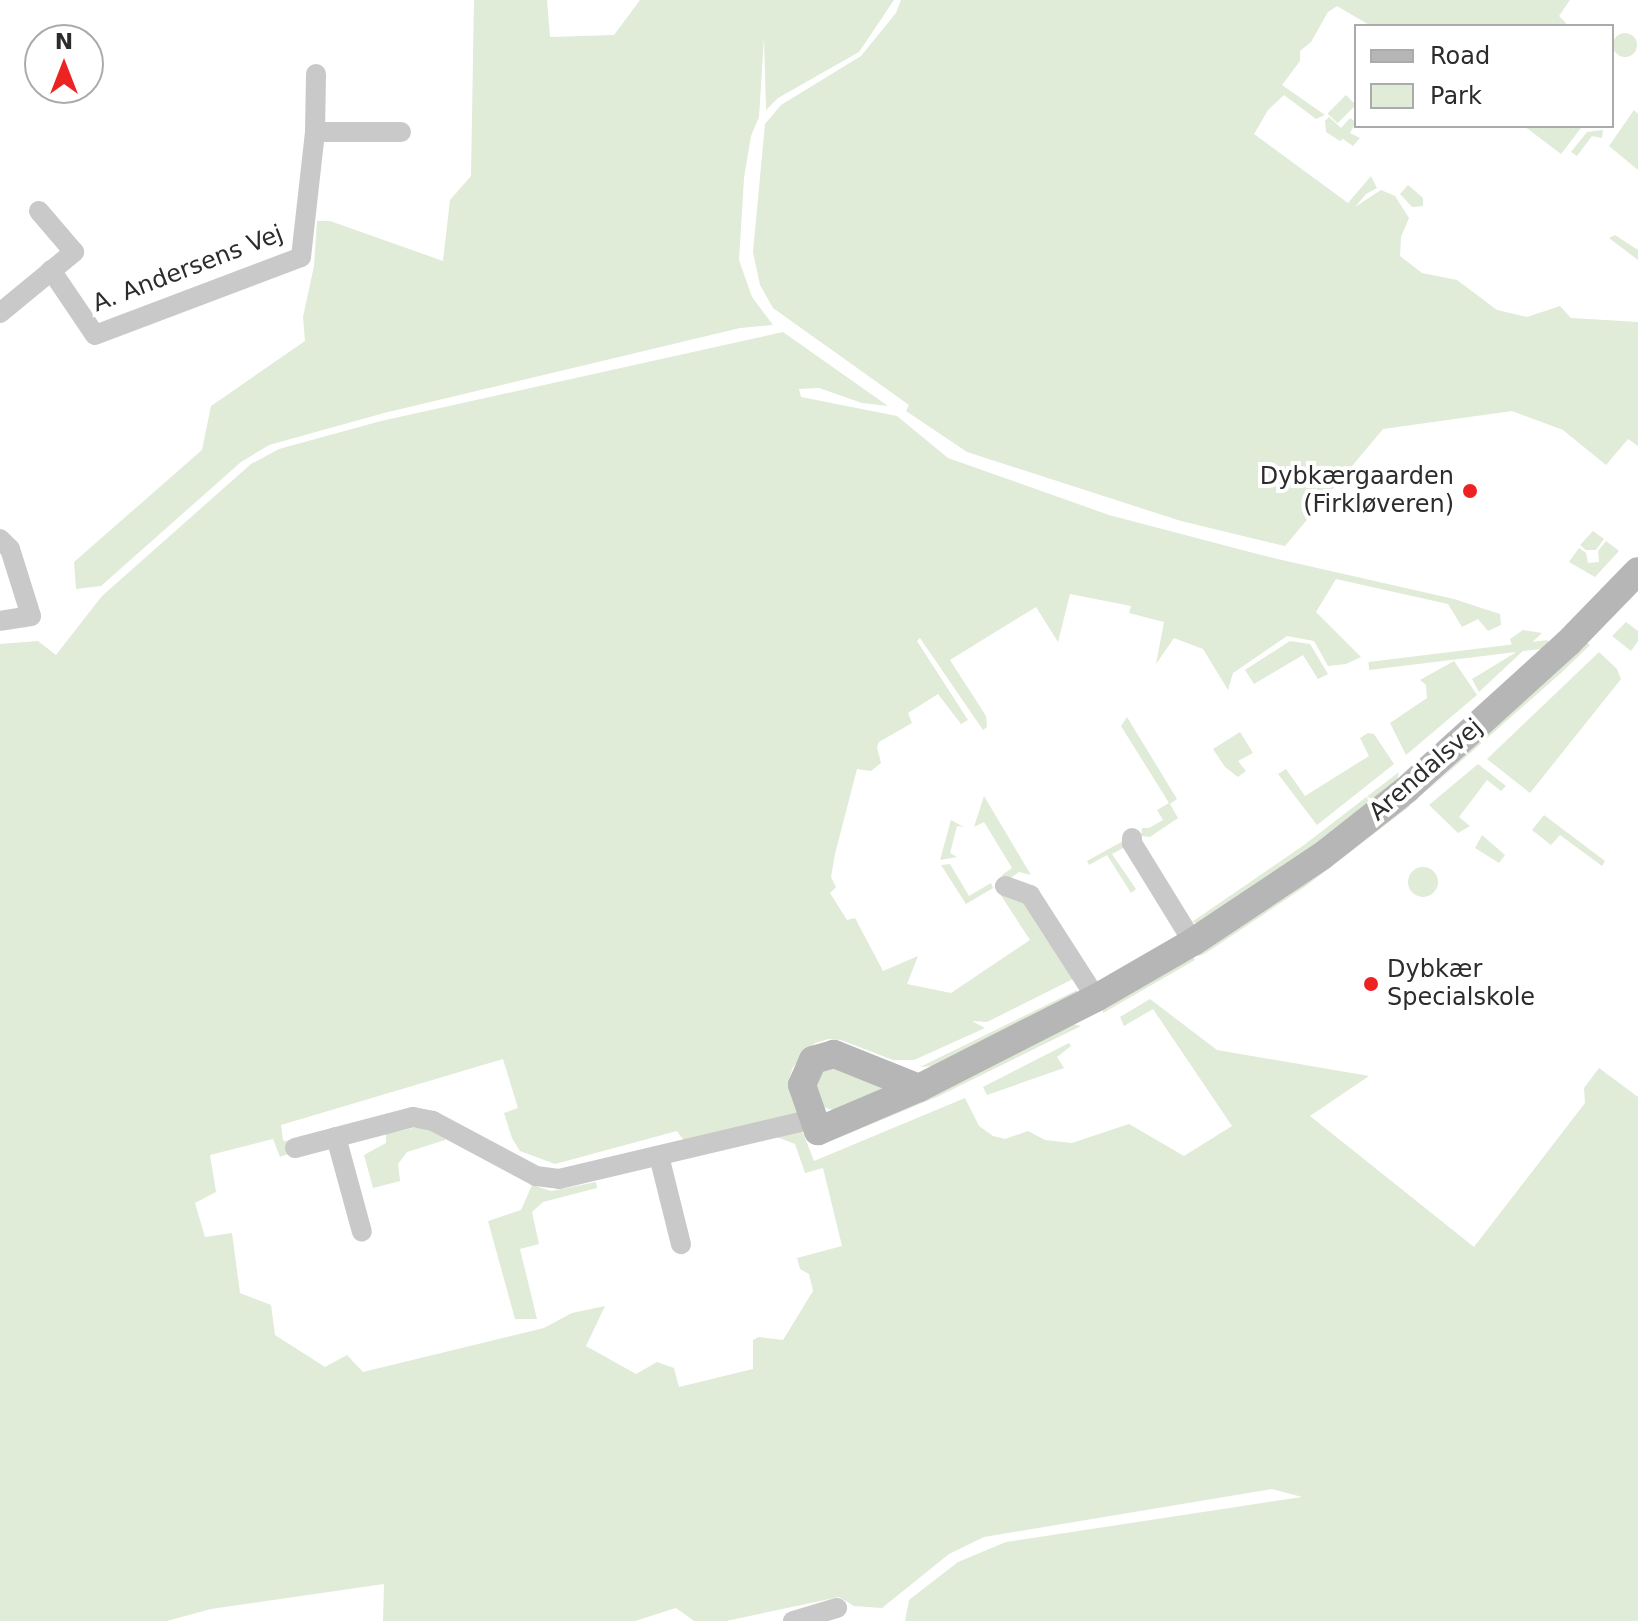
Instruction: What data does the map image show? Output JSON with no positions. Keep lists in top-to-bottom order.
{
  "streets": {
    "street": ["A. Andersens Vej", "Arendalsvej"]
  },
  "places": ["Dybkærgaarden (Firkløveren)", "Dybkær Specialskole"],
  "legend": ["Road", "Park"],
  "north": "top"
}
